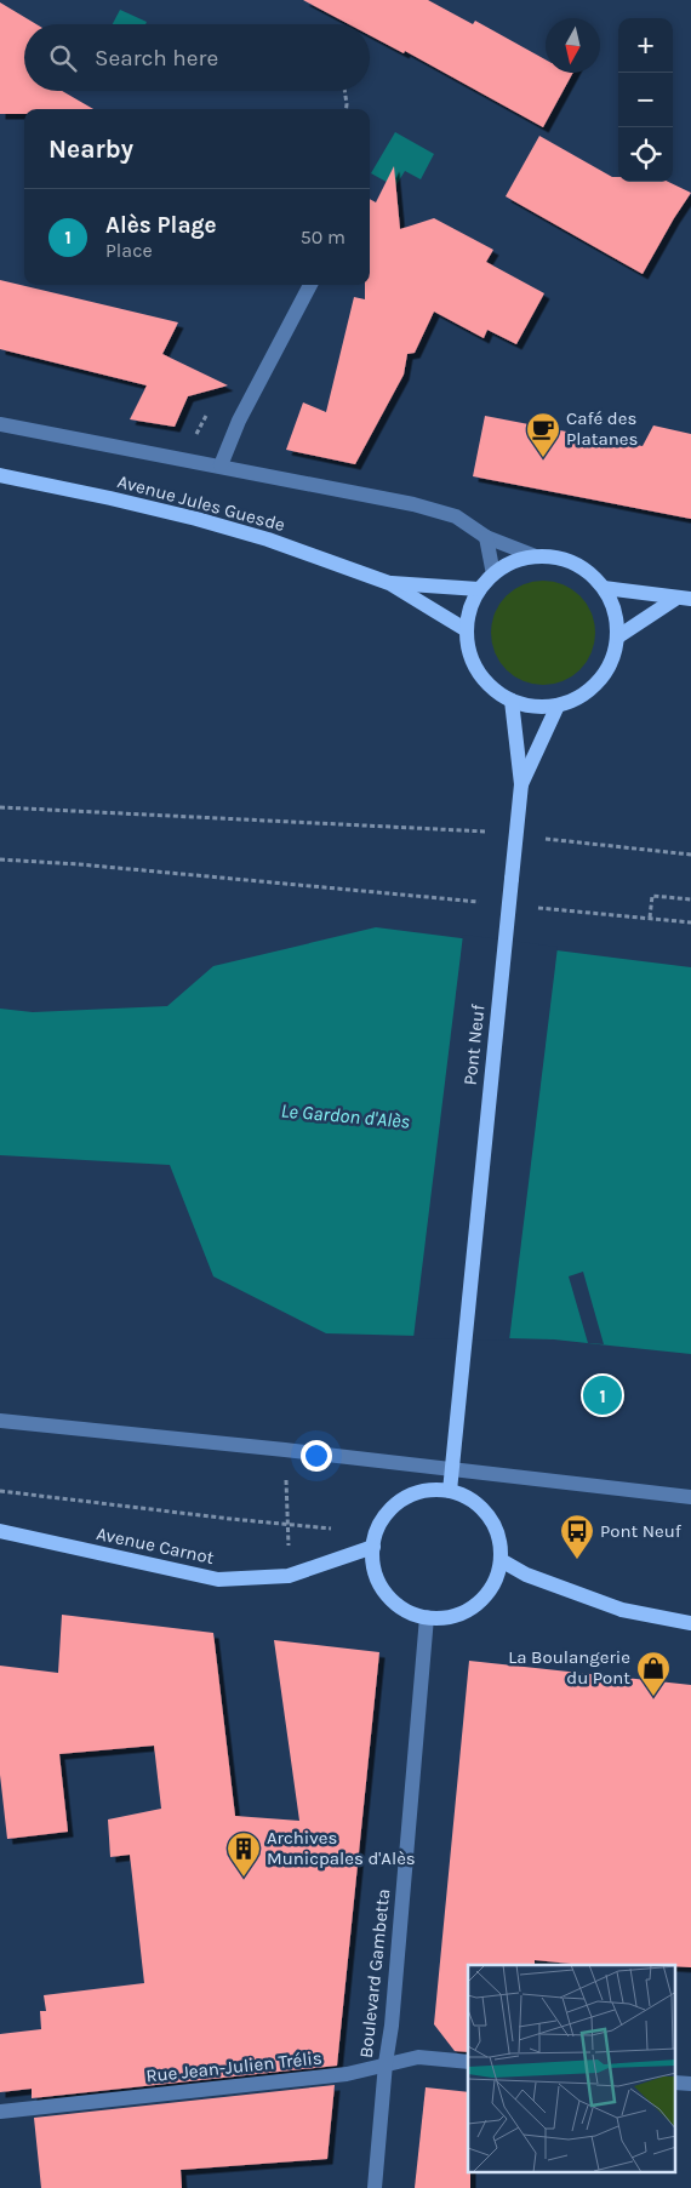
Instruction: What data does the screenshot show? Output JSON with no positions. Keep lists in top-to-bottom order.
{
  "streets": {
    "main road": ["Avenue Jules Guesde", "Pont Neuf", "Avenue Carnot"],
    "street": ["Boulevard Gambetta", "Rue Jean-Julien Trélis"]
  },
  "crossings": [
    ["Avenue Jules Guesde", "Pont Neuf"],
    ["Pont Neuf", "Avenue Carnot"],
    ["Pont Neuf", "Boulevard Gambetta"],
    ["Avenue Carnot", "Boulevard Gambetta"],
    ["Boulevard Gambetta", "Rue Jean-Julien Trélis"]
  ],
  "water": ["Le Gardon d'Alès"],
  "places": {
    "cafe": ["Café des Platanes"],
    "bus stop": ["Pont Neuf"],
    "shop": ["La Boulangerie du Pont"],
    "building": ["Archives Municpales d'Alès"]
  },
  "north": "bottom",
  "page": {
    "map_buttons": ["+", "−"],
    "search": "Search here",
    "heading": "Nearby",
    "list": [
      {
        "mark": "1",
        "name": "Alès Plage",
        "note": "Place",
        "value": "50 m"
      }
    ],
    "pins": "1"
  }
}
